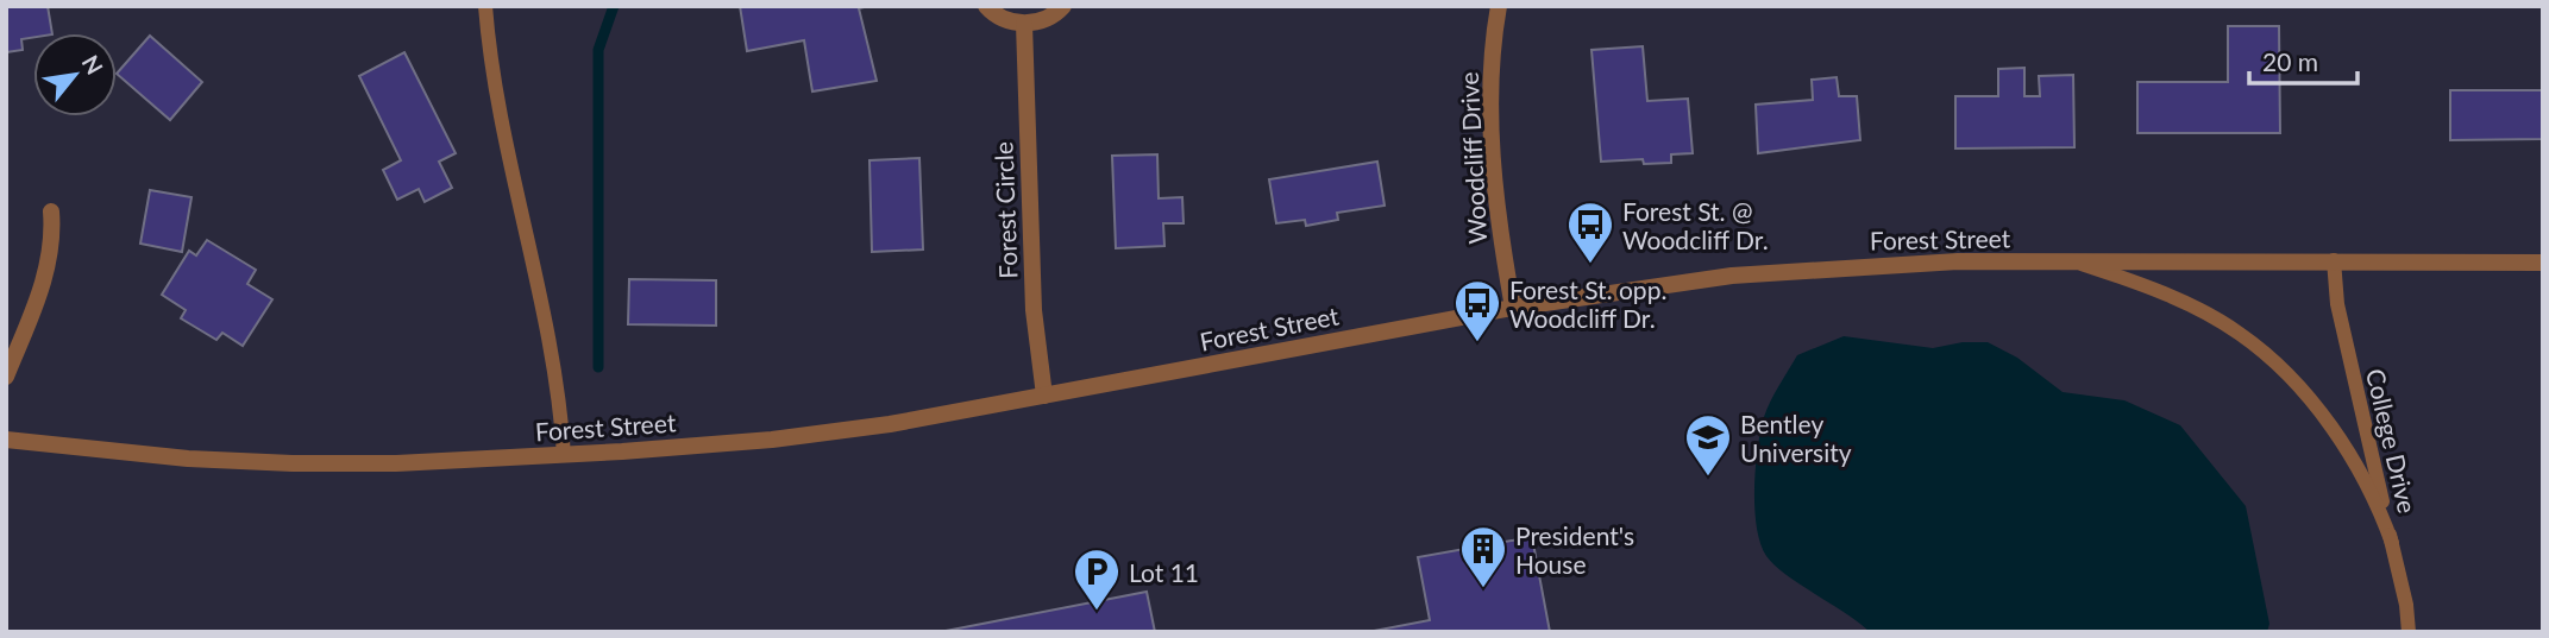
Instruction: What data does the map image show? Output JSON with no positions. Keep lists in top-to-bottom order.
{
  "streets": {
    "street": ["Woodcliff Drive", "Forest Circle", "Forest Street"],
    "lane": ["College Drive"]
  },
  "crossings": [
    ["Woodcliff Drive", "Forest Street"],
    ["Forest Circle", "Forest Street"],
    ["Forest Street", "College Drive"]
  ],
  "places": {
    "bus stop": ["Forest St. @ Woodcliff Dr.", "Forest St. opp. Woodcliff Dr."],
    "school or university": ["Bentley University"],
    "building": ["President's House"],
    "parking": ["Lot 11"]
  },
  "scale_bar": "20 m",
  "north": "top right"
}
